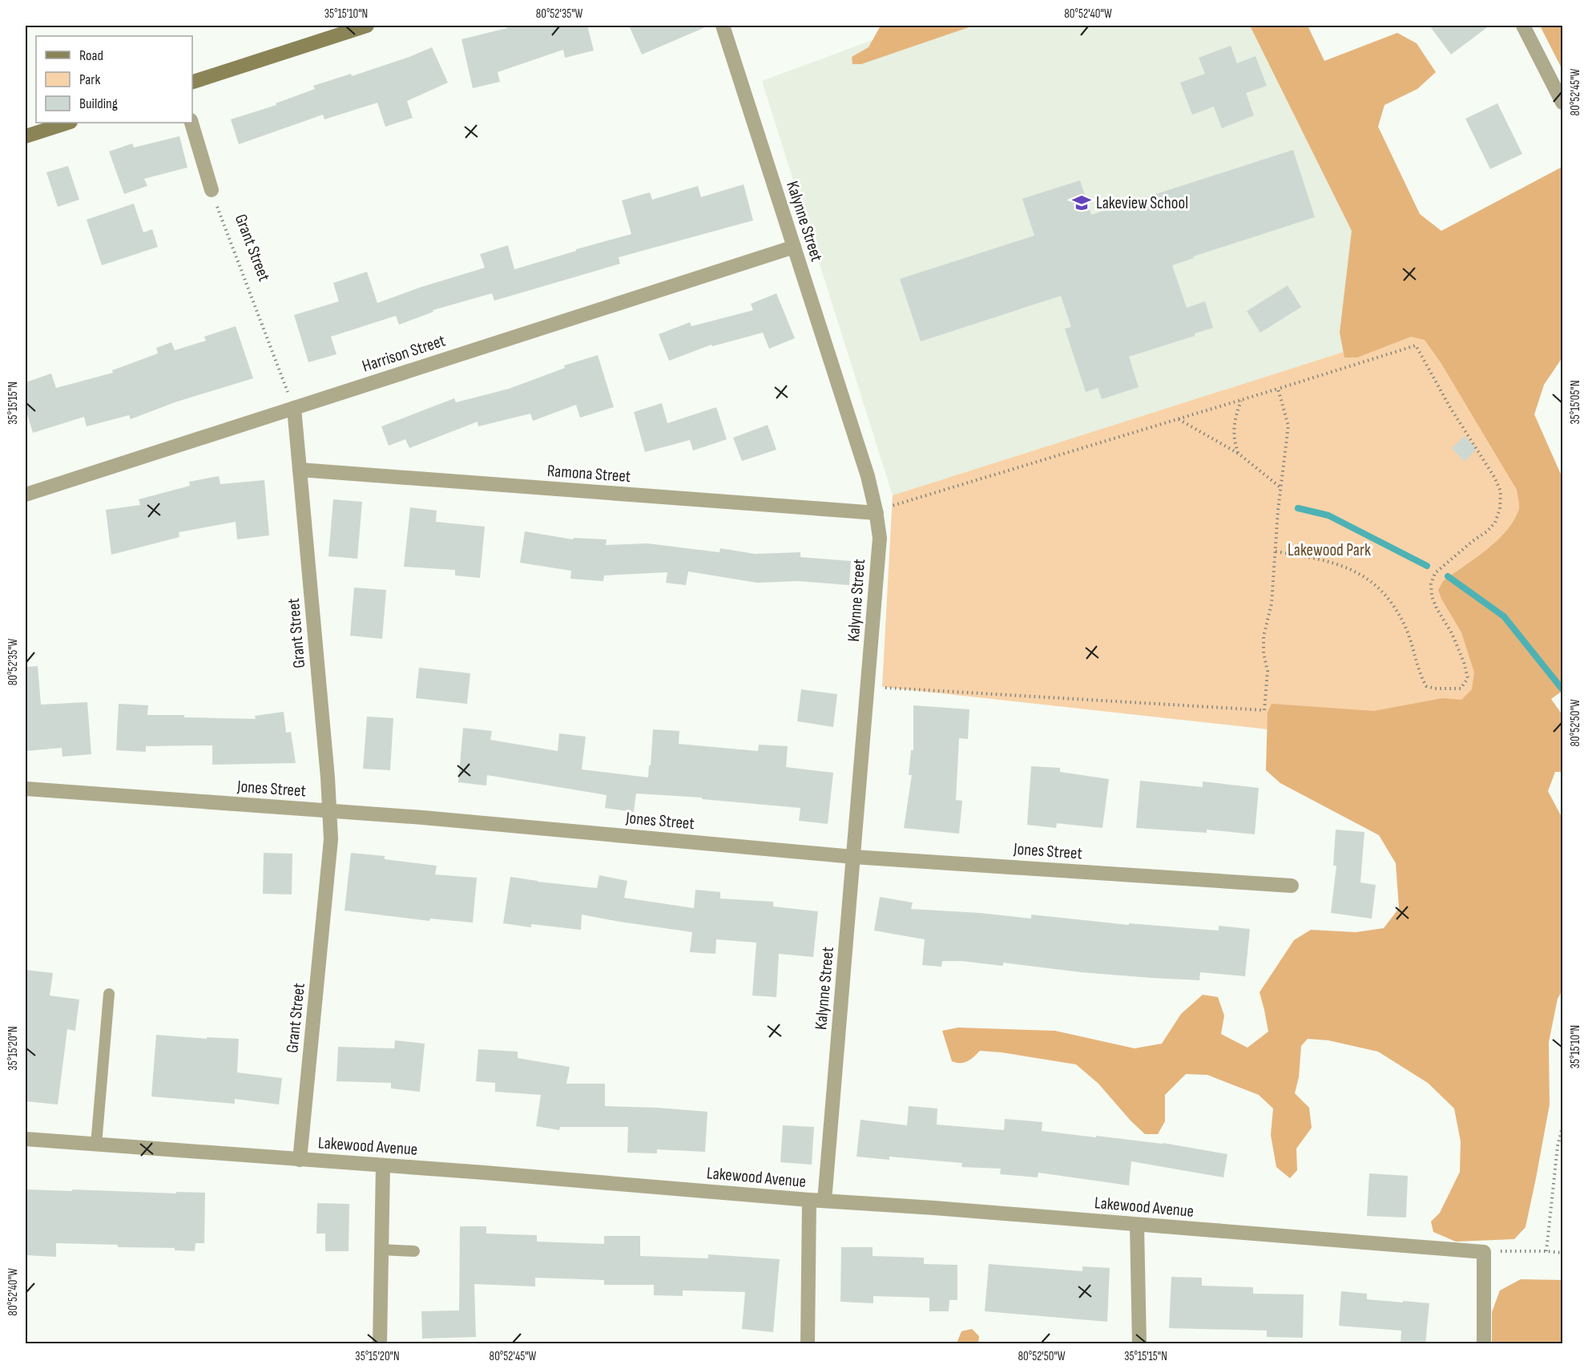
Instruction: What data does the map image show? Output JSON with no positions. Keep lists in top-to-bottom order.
{
  "streets": {
    "street": [
      "Kalynne Street",
      "Grant Street",
      "Harrison Street",
      "Ramona Street",
      "Jones Street",
      "Lakewood Avenue"
    ]
  },
  "crossings": [
    ["Kalynne Street", "Harrison Street"],
    ["Kalynne Street", "Ramona Street"],
    ["Kalynne Street", "Jones Street"],
    ["Kalynne Street", "Lakewood Avenue"],
    ["Grant Street", "Harrison Street"],
    ["Grant Street", "Ramona Street"],
    ["Grant Street", "Jones Street"],
    ["Grant Street", "Lakewood Avenue"]
  ],
  "parks": ["Lakewood Park"],
  "places": {
    "school or university": ["Lakeview School"]
  },
  "legend": ["Road", "Park", "Building"],
  "coordinates": [
    "35°15'10\"N",
    "80°52'35\"W",
    "80°52'40\"W",
    "80°52'45\"W",
    "35°15'05\"N",
    "35°15'15\"N",
    "80°52'50\"W",
    "35°15'20\"N"
  ]
}
